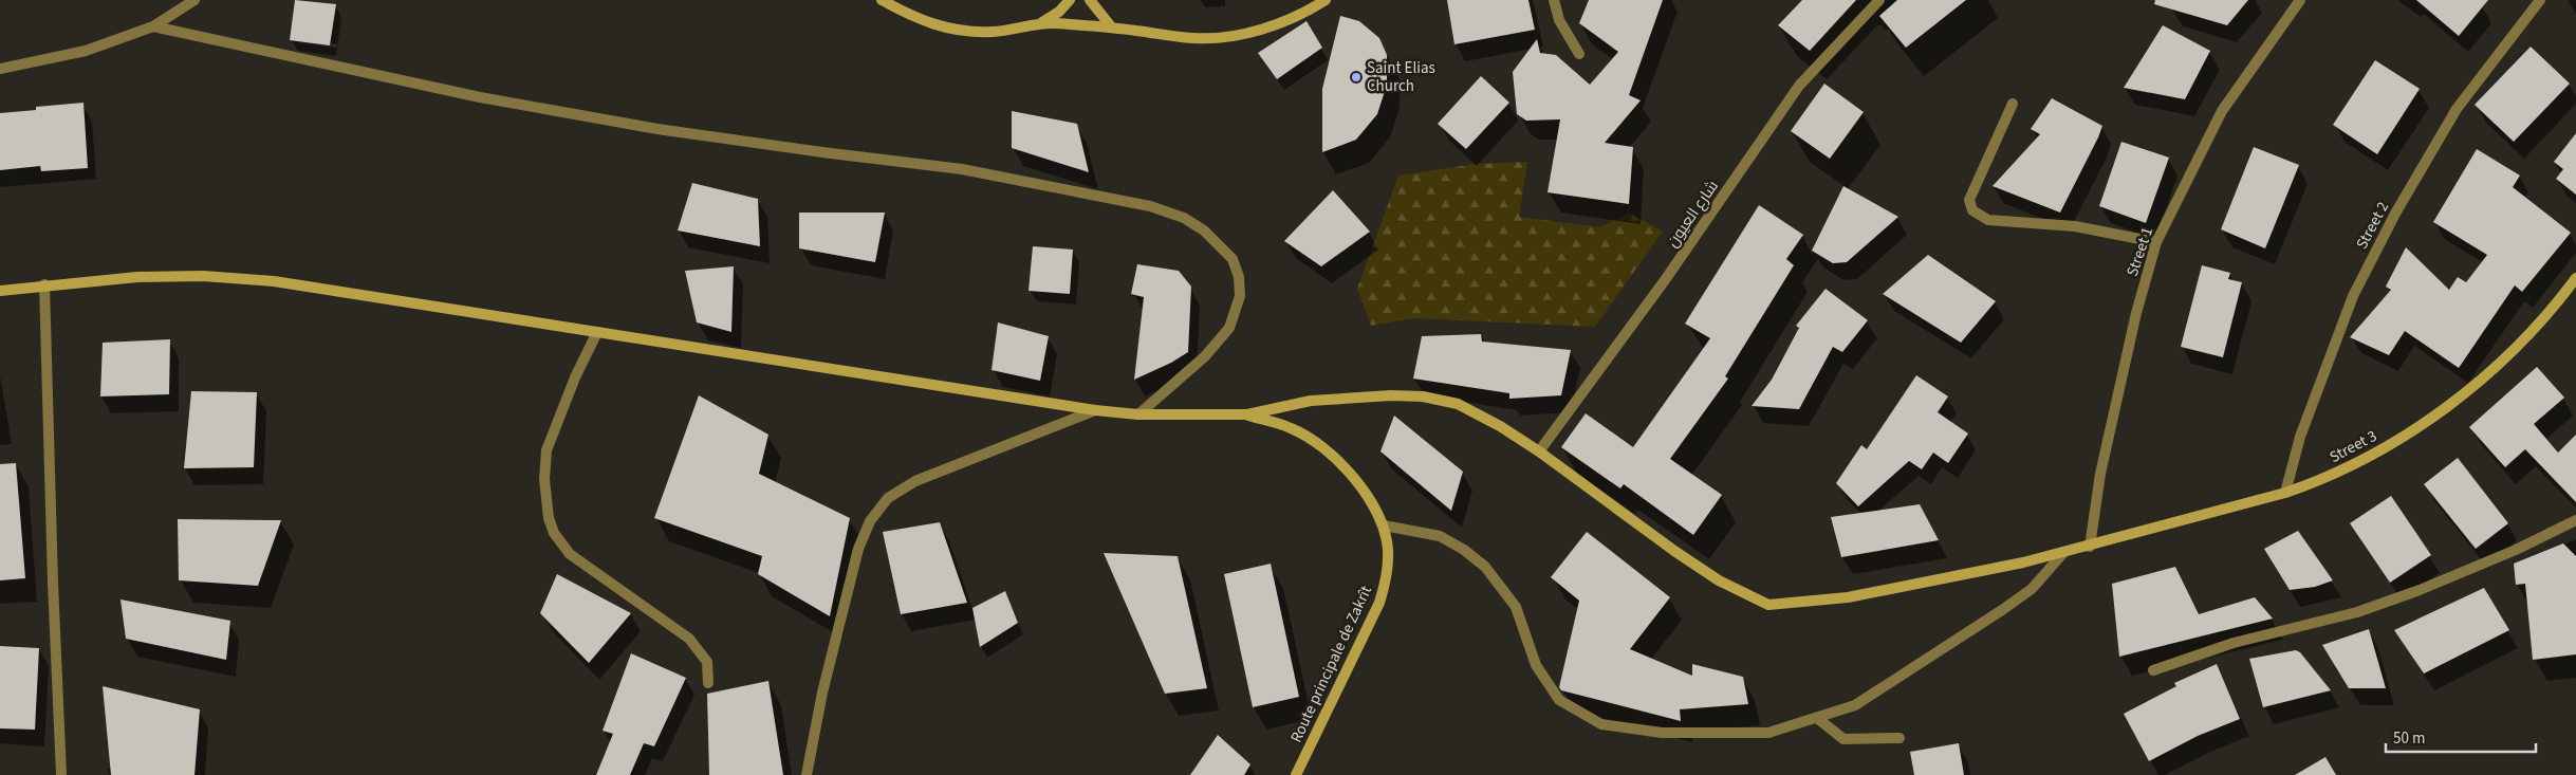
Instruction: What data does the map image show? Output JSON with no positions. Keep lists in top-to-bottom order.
{
  "streets": {
    "street": [
      "شارع العيون",
      "Street 2",
      "Street 1",
      "Street 3",
      "Route principale de Zakrît"
    ]
  },
  "crossings": [
    ["شارع العيون", "Street 3"],
    ["Street 2", "Street 3"],
    ["Street 1", "Street 3"],
    ["Street 3", "Route principale de Zakrît"]
  ],
  "places": ["Saint Elias Church"],
  "scale_bar": "50 m"
}
